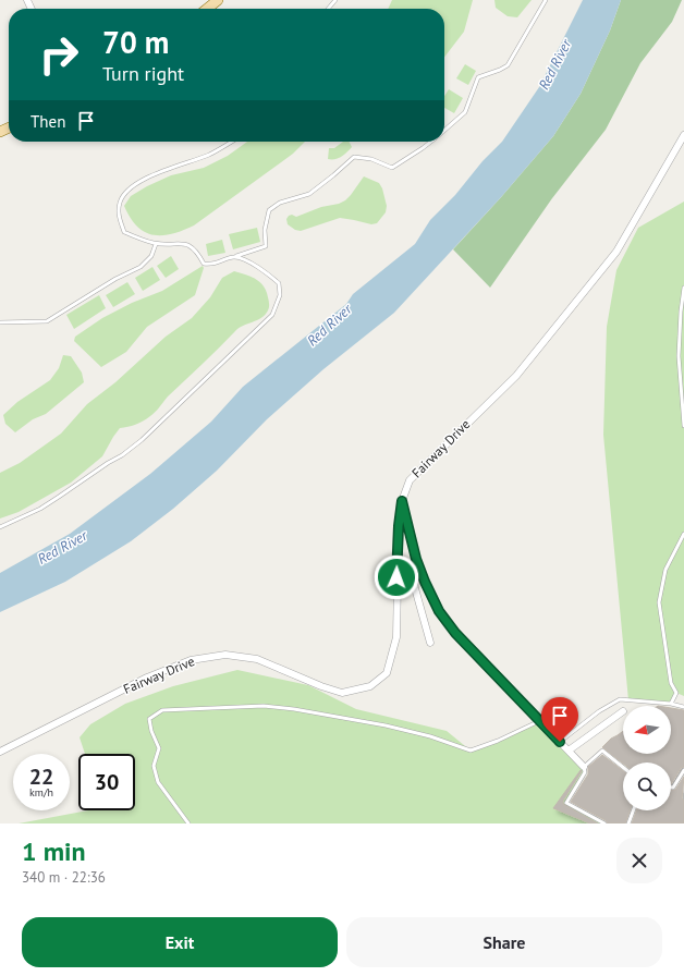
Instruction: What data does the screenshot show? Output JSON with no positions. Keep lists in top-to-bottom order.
{
  "streets": {
    "street": ["Fairway Drive"]
  },
  "water": ["Red River"],
  "north": "left",
  "page": {
    "turn": ["70 m", "Turn right"],
    "then": "Then",
    "speed": "22 km/h",
    "limit": "30",
    "heading": ["1 min", "340 m · 22:36"],
    "buttons": ["Exit", "Share"]
  }
}
